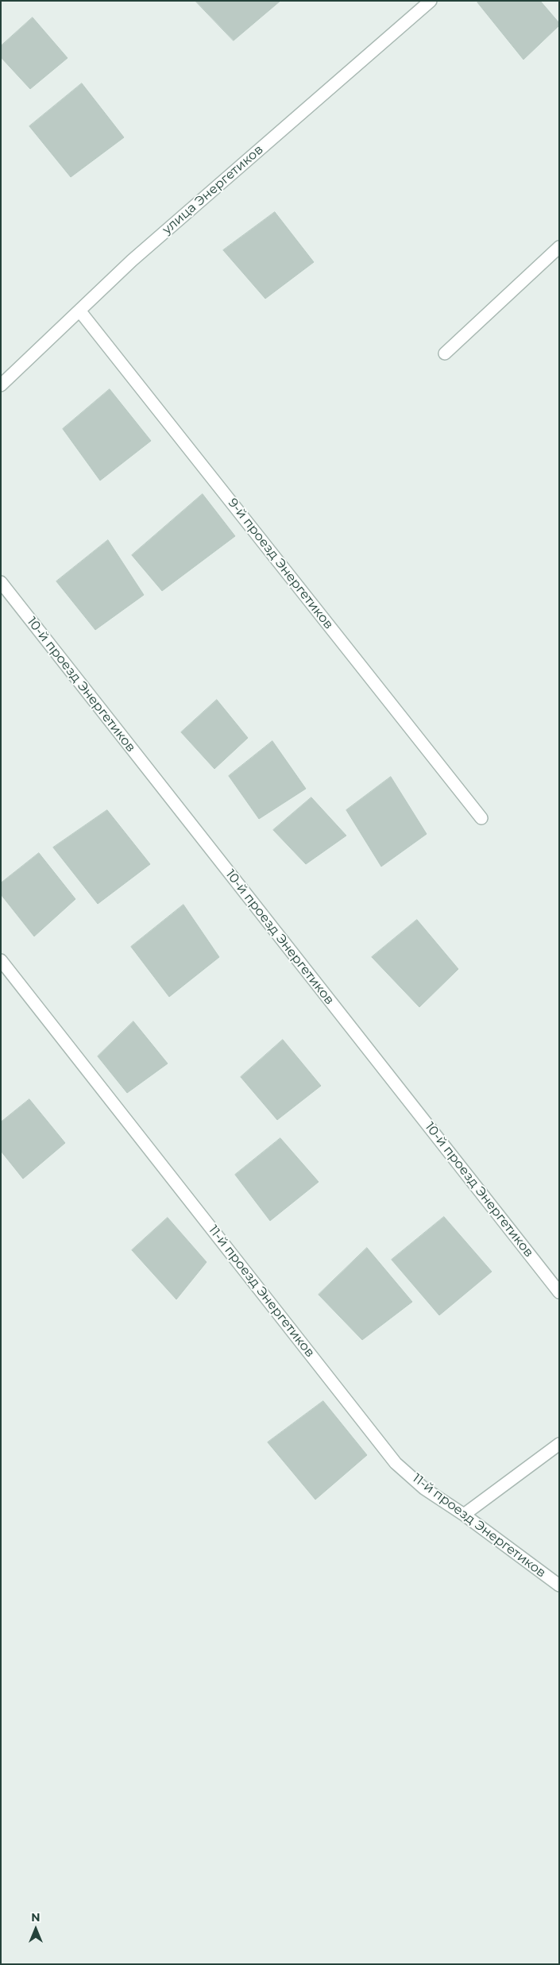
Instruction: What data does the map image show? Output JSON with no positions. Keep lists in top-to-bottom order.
{
  "streets": {
    "street": [
      "улица Энергетиков",
      "9-й проезд Энергетиков",
      "10-й проезд Энергетиков",
      "11-й проезд Энергетиков"
    ]
  },
  "crossings": [
    ["улица Энергетиков", "9-й проезд Энергетиков"]
  ],
  "north": "top"
}
